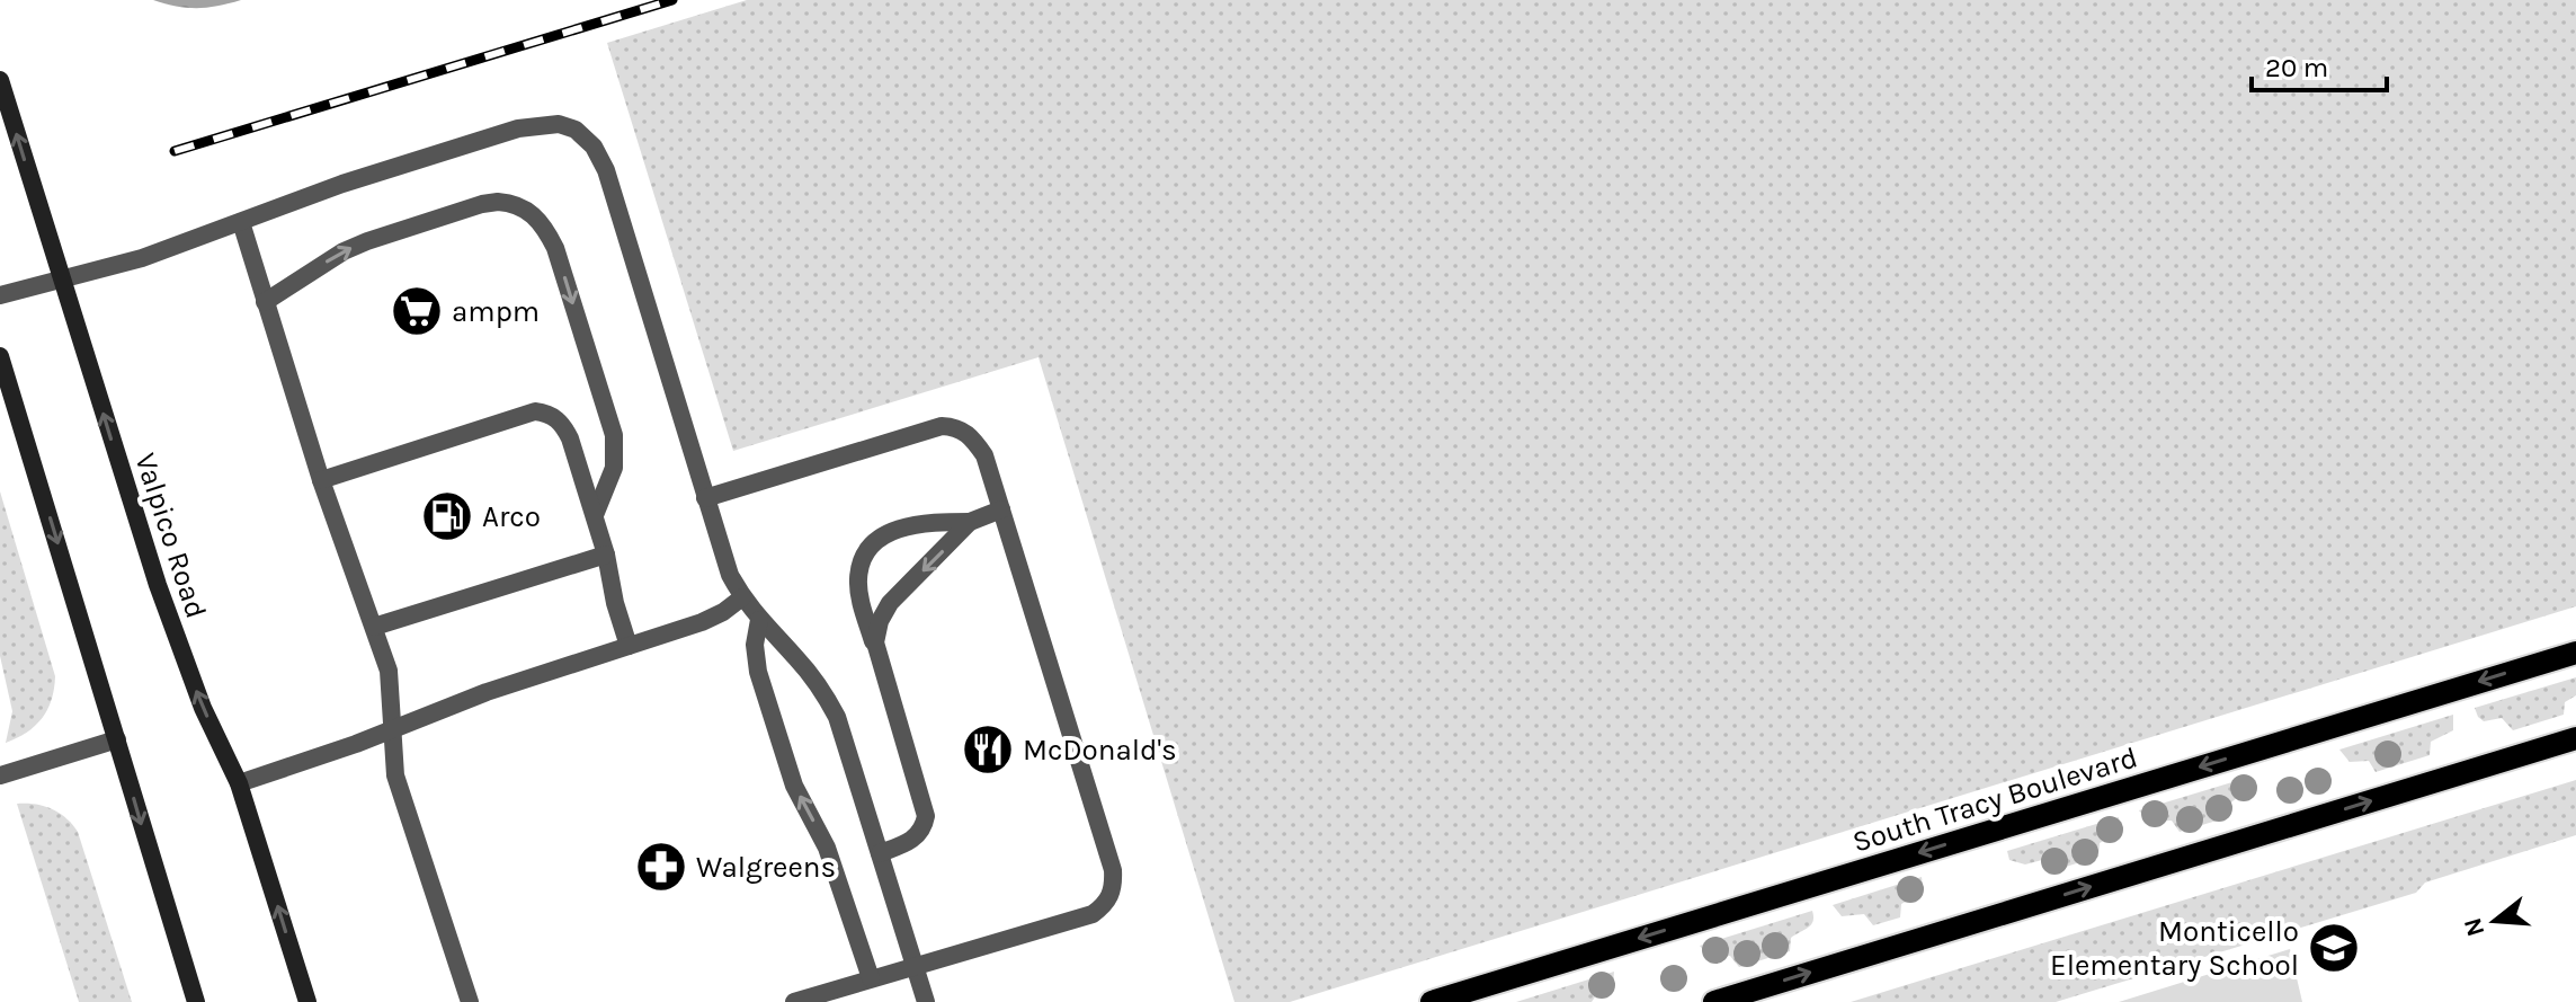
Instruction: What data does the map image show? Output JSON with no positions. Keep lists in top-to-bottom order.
{
  "streets": {
    "main road": ["Valpico Road", "South Tracy Boulevard"]
  },
  "places": {
    "supermarket": ["ampm"],
    "fuel station": ["Arco"],
    "restaurant": ["McDonald's"],
    "pharmacy": ["Walgreens"],
    "school or university": ["Monticello Elementary School"]
  },
  "scale_bar": "20 m",
  "north": "left"
}
